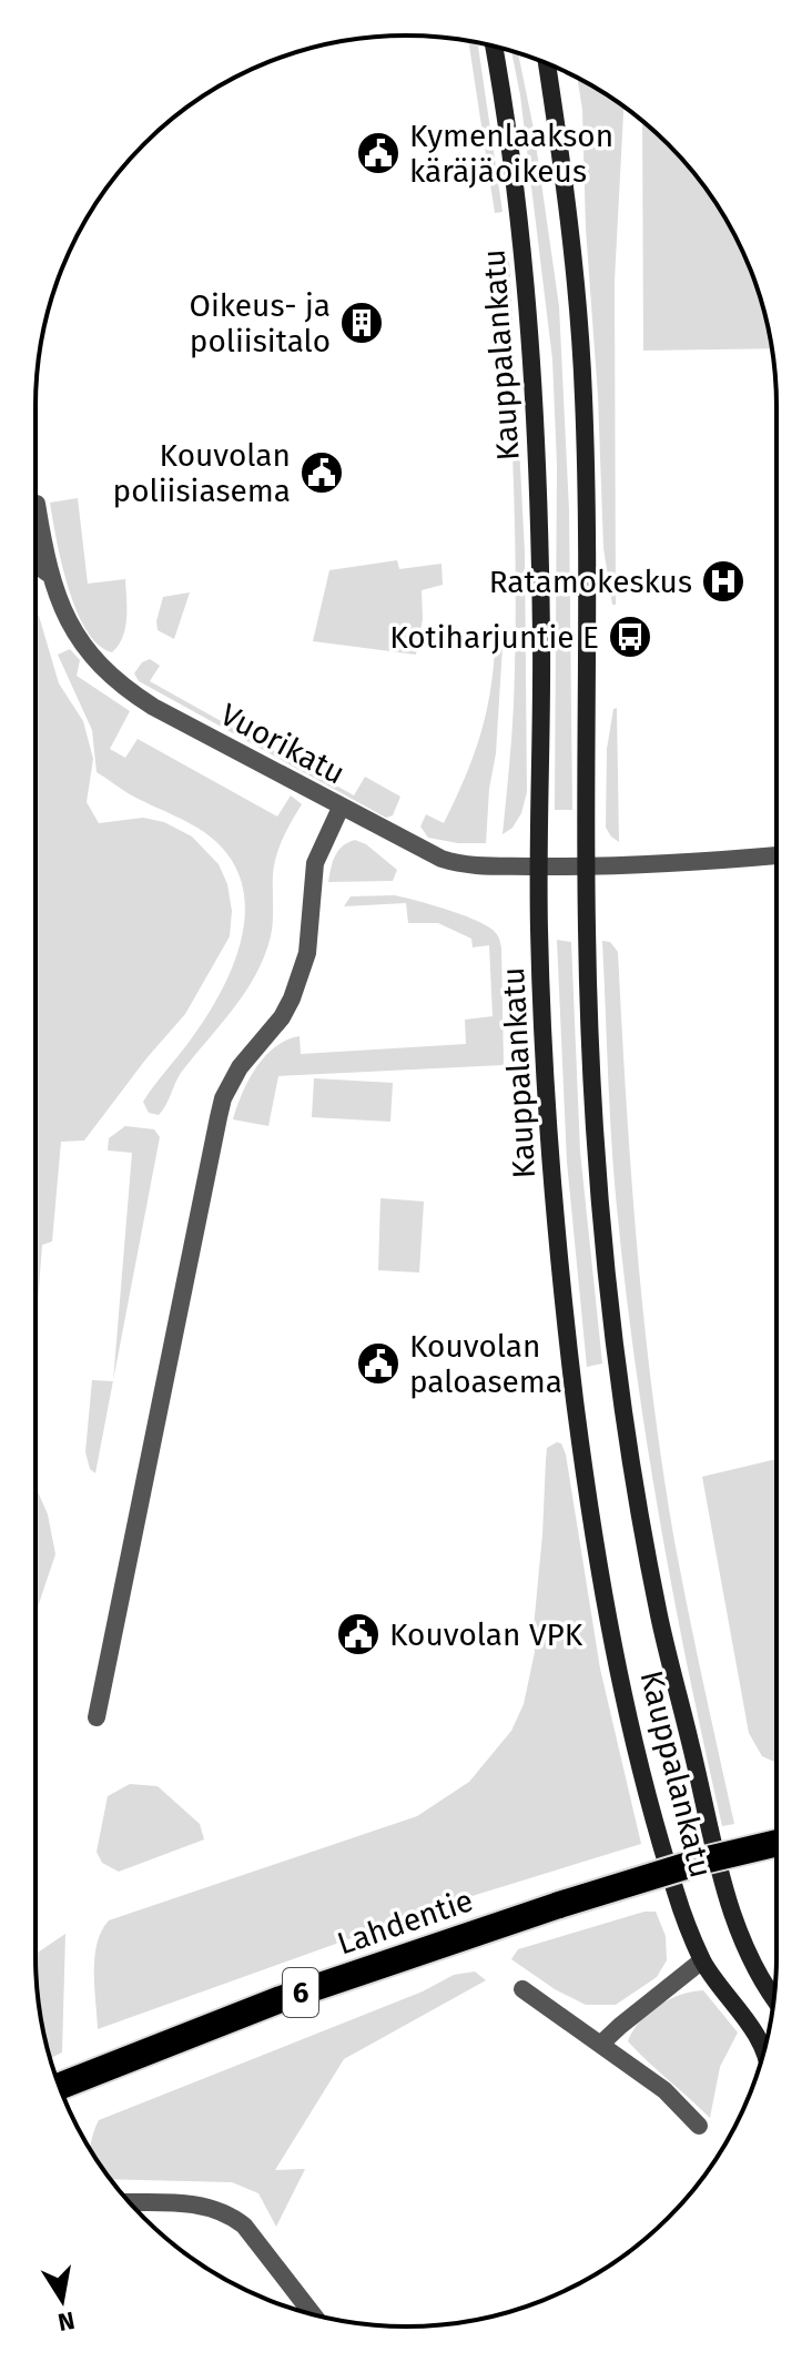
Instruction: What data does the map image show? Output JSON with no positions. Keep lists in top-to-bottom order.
{
  "streets": {
    "highway": ["Lahdentie", "6"],
    "main road": ["Kauppalankatu"],
    "street": ["Vuorikatu"]
  },
  "crossings": [
    ["Kauppalankatu", "Vuorikatu"]
  ],
  "places": {
    "public building": [
      "Kymenlaakson käräjäoikeus",
      "Kouvolan poliisiasema",
      "Kouvolan paloasema",
      "Kouvolan VPK"
    ],
    "building": ["Oikeus- ja poliisitalo"],
    "hospital": ["Ratamokeskus"],
    "bus stop": ["Kotiharjuntie E"]
  },
  "north": "bottom"
}
